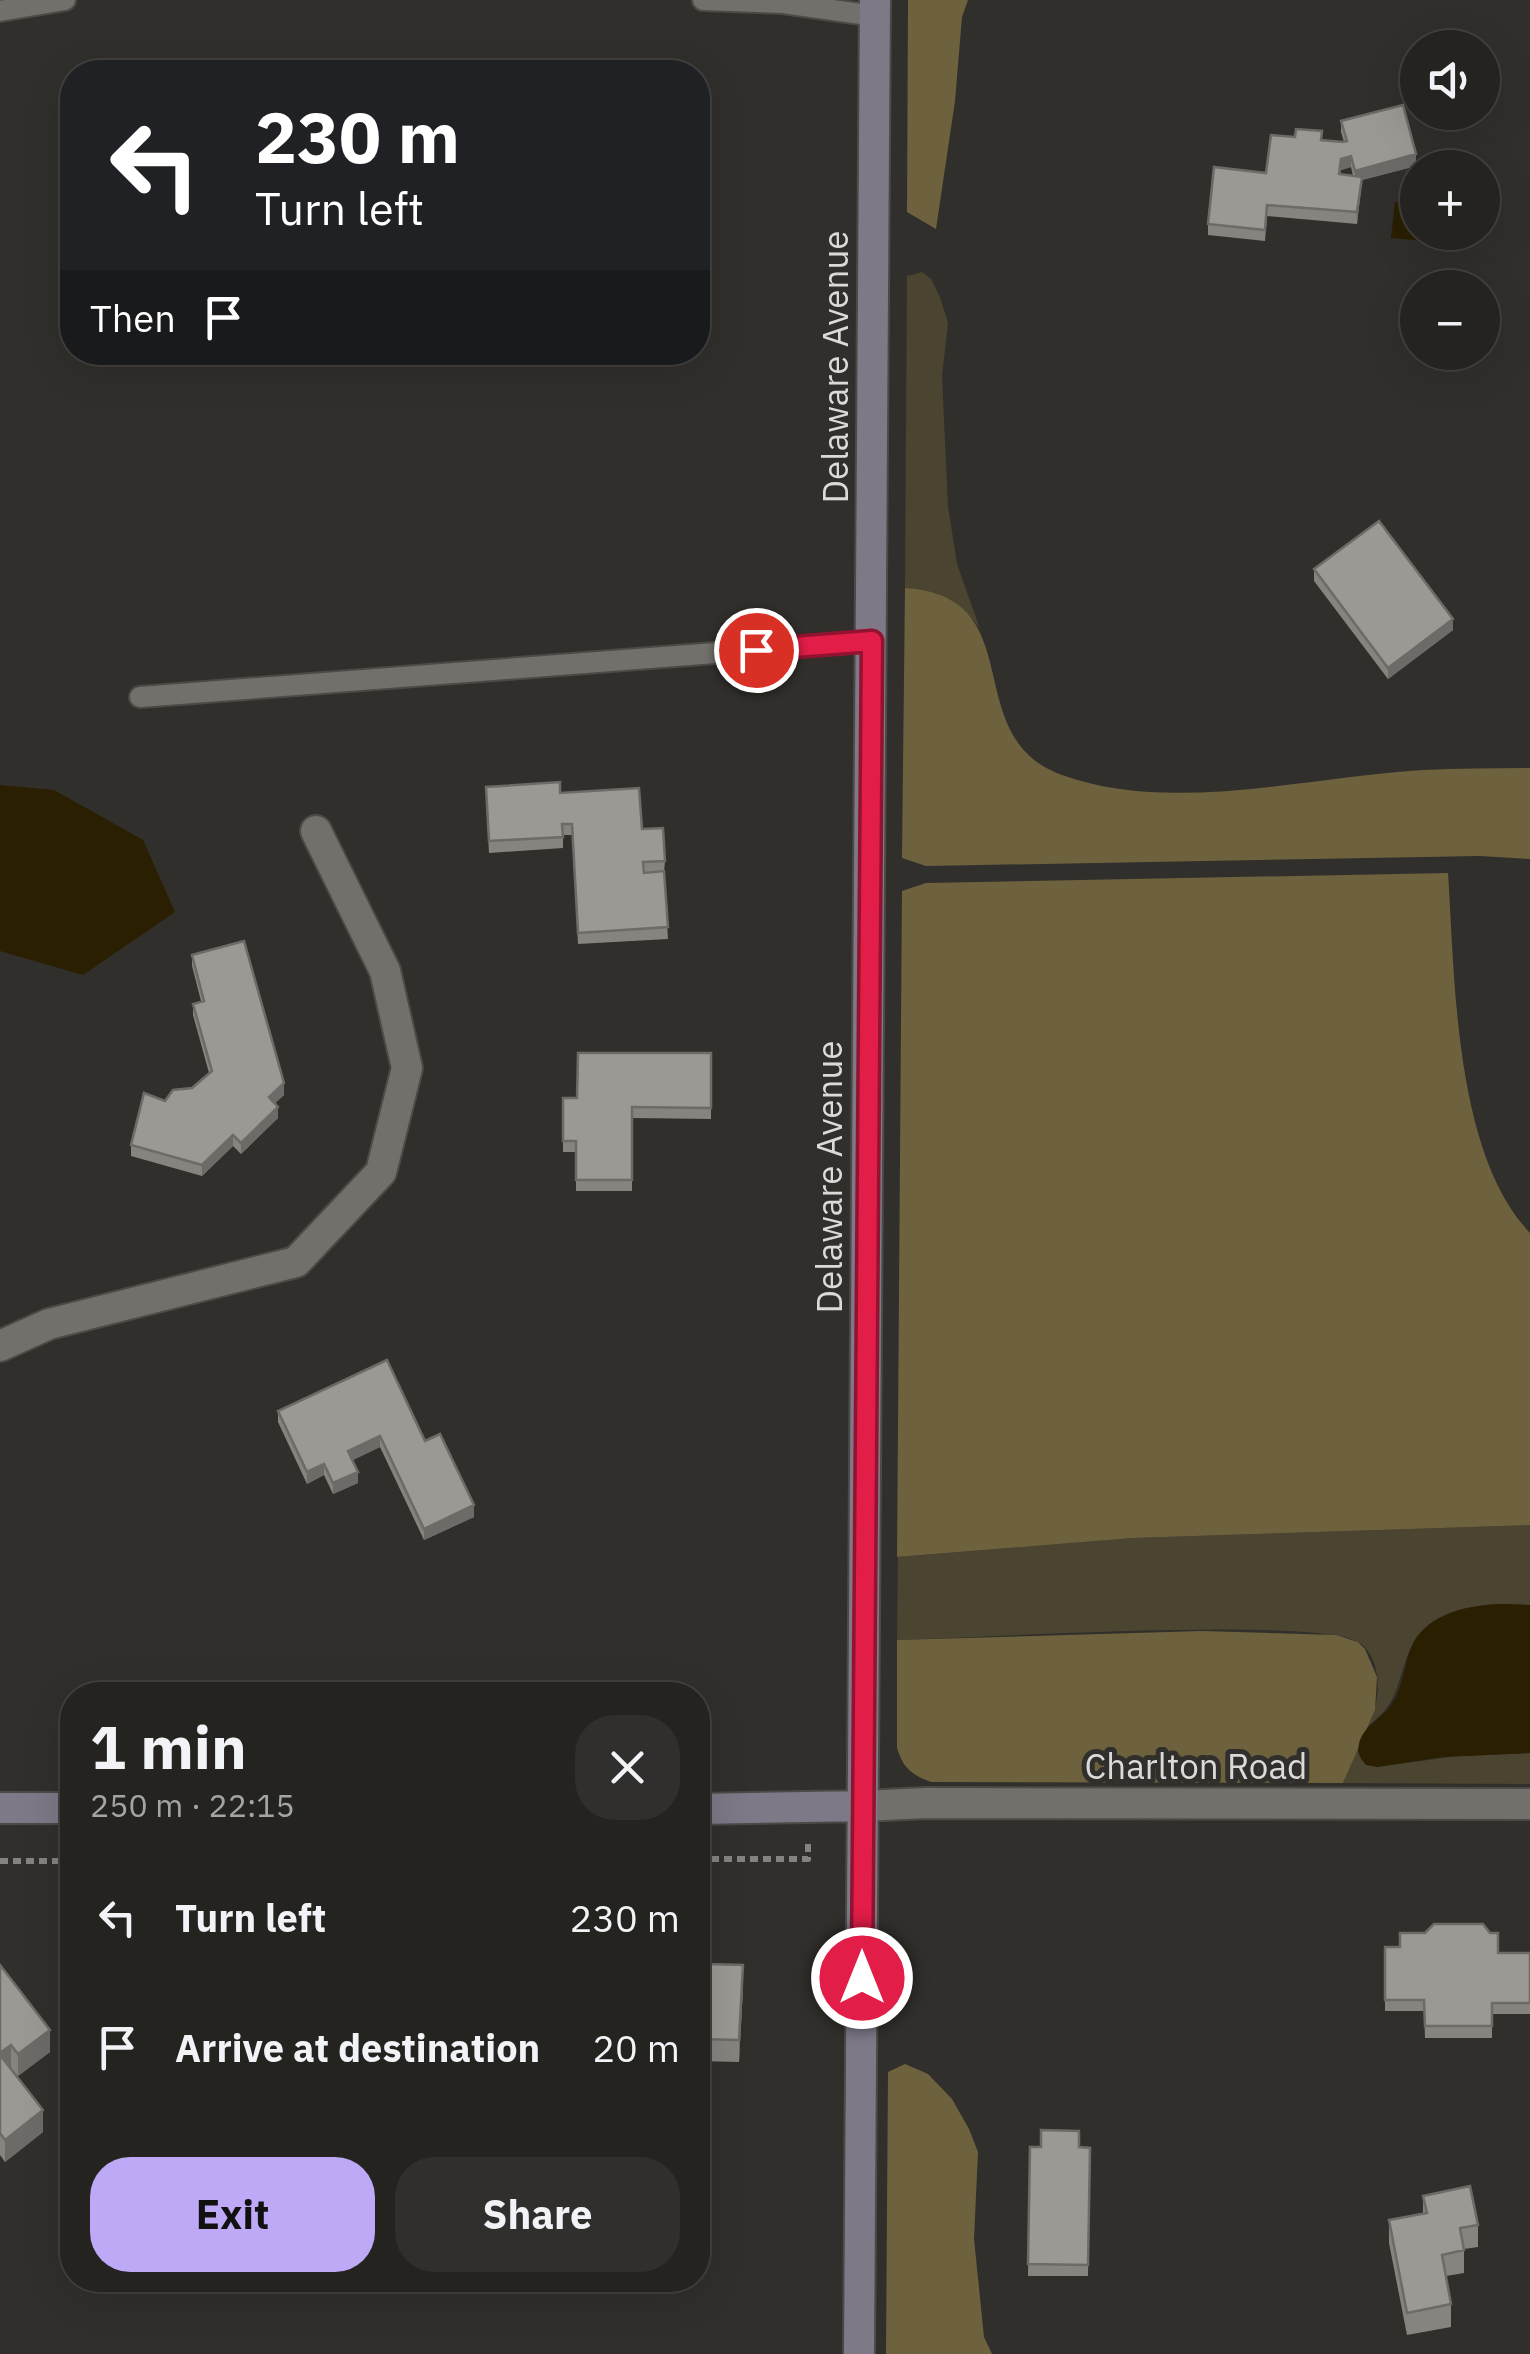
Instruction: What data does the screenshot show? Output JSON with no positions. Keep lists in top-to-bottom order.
{
  "streets": {
    "street": ["Delaware Avenue", "Charlton Road"]
  },
  "crossings": [
    ["Delaware Avenue", "Charlton Road"]
  ],
  "page": {
    "map_buttons": ["+", "−"],
    "turn": ["230 m", "Turn left"],
    "then": "Then",
    "heading": ["1 min", "250 m · 22:15"],
    "list": [
      {
        "name": "Turn left",
        "value": "230 m"
      },
      {
        "name": "Arrive at destination",
        "value": "20 m"
      }
    ],
    "buttons": ["Exit", "Share"]
  }
}
